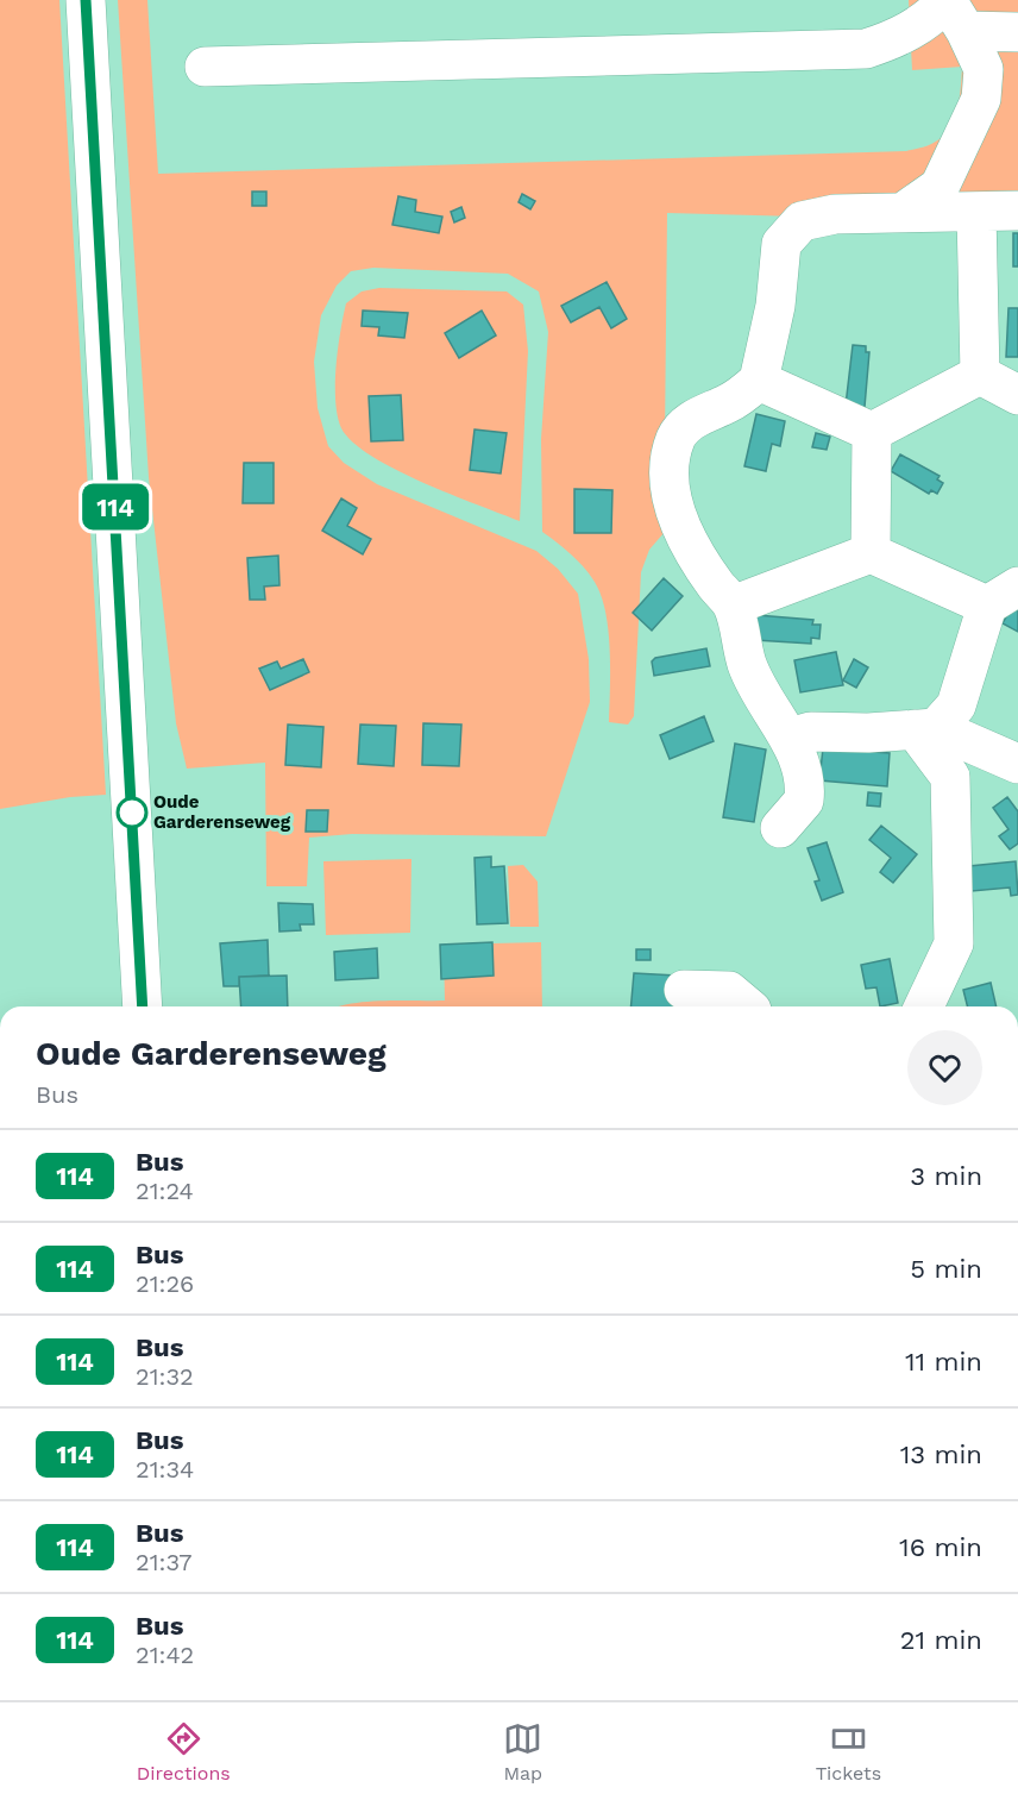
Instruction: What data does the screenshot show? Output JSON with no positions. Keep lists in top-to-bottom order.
{
  "places": ["Oude Garderenseweg"],
  "lines": ["bus line 114"],
  "page": {
    "on_map": "114",
    "heading": ["Oude Garderenseweg", "Bus"],
    "list": [
      {
        "mark": "114",
        "name": "Bus",
        "note": "21:24",
        "value": "3 min"
      },
      {
        "mark": "114",
        "name": "Bus",
        "note": "21:26",
        "value": "5 min"
      },
      {
        "mark": "114",
        "name": "Bus",
        "note": "21:32",
        "value": "11 min"
      },
      {
        "mark": "114",
        "name": "Bus",
        "note": "21:34",
        "value": "13 min"
      },
      {
        "mark": "114",
        "name": "Bus",
        "note": "21:37",
        "value": "16 min"
      },
      {
        "mark": "114",
        "name": "Bus",
        "note": "21:42",
        "value": "21 min"
      }
    ],
    "tabs": ["Directions", "Map", "Tickets"]
  }
}
